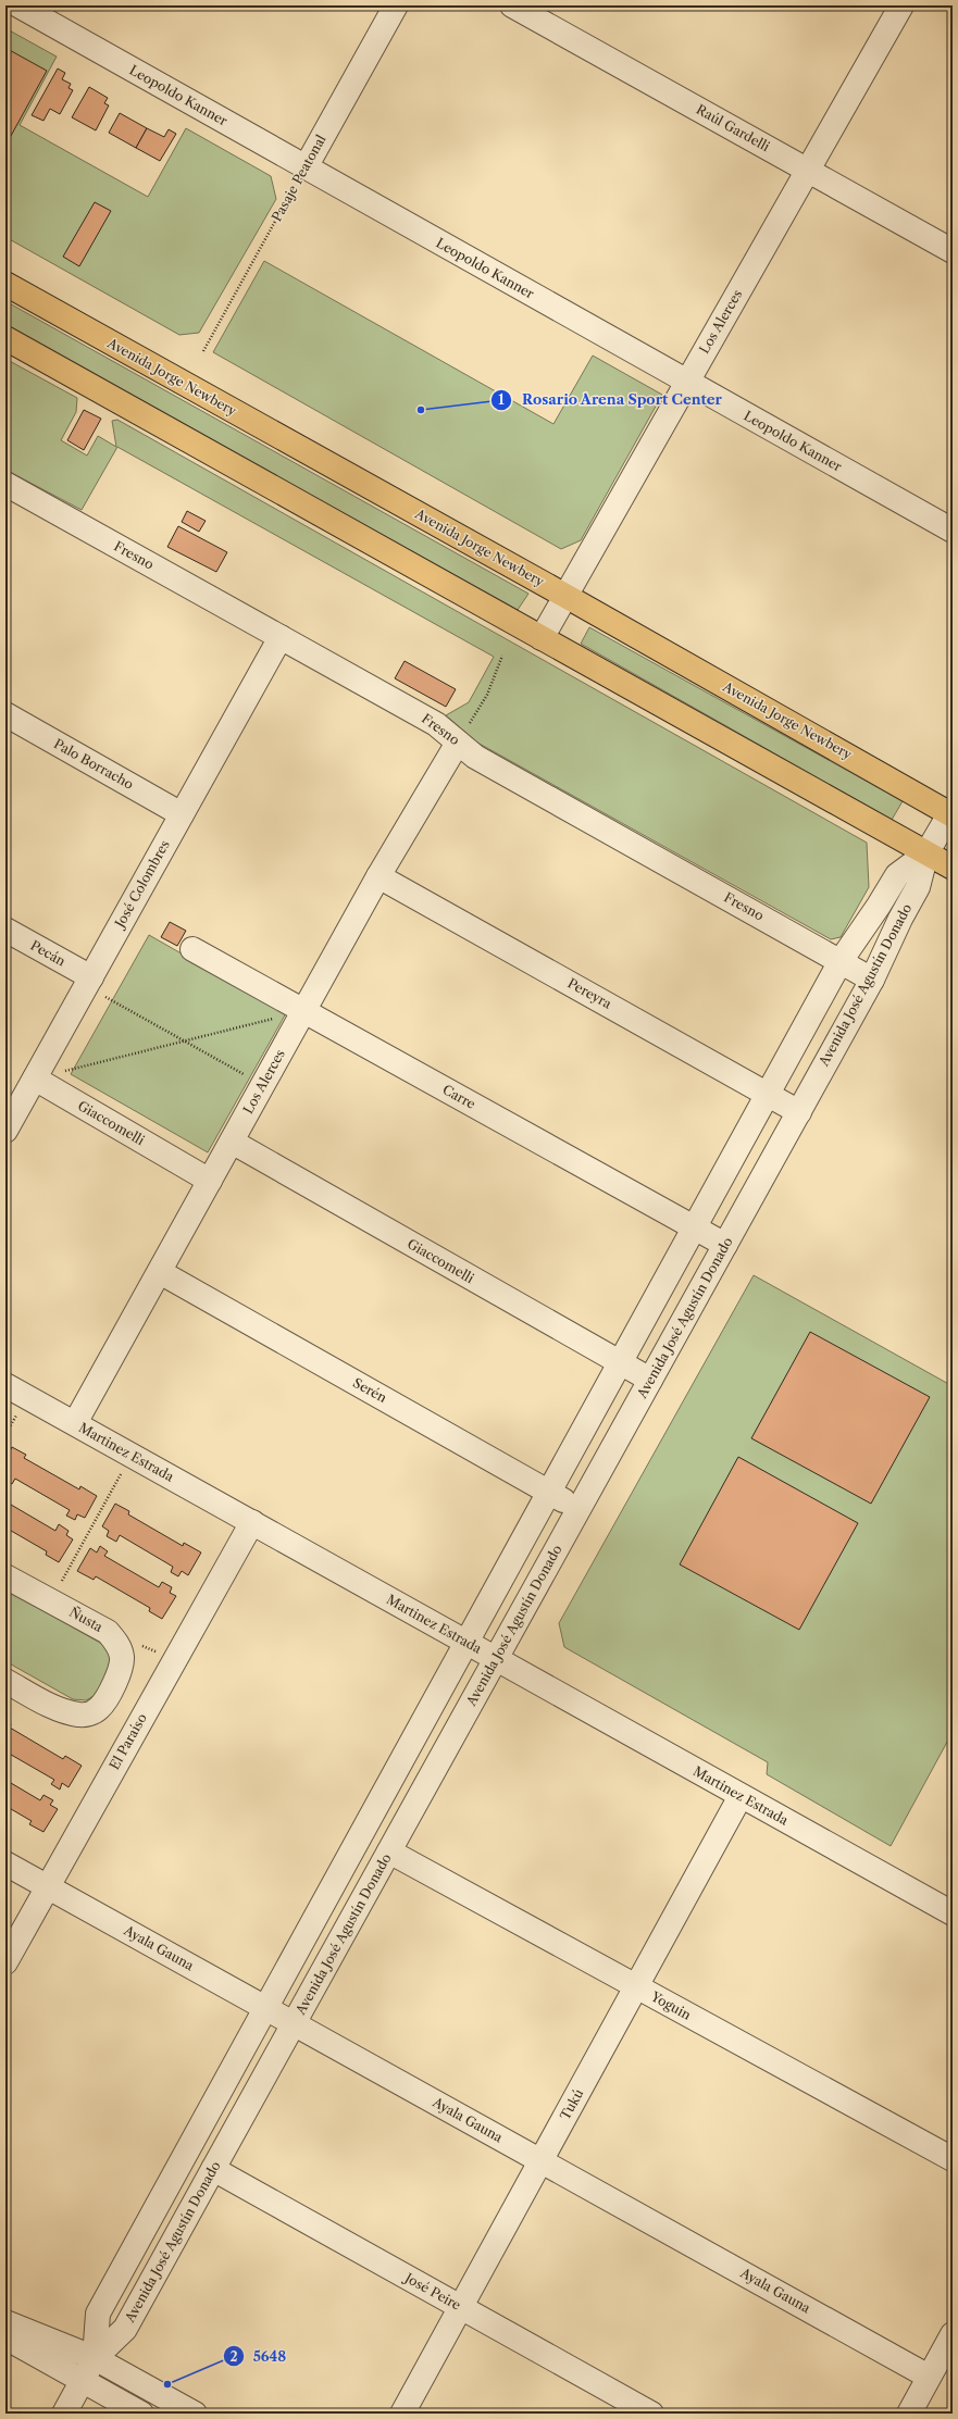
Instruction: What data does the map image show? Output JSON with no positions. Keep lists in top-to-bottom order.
{
  "streets": {
    "main road": ["Avenida Jorge Newbery"],
    "street": [
      "Leopoldo Kanner",
      "Raúl Gardelli",
      "Pasaje Peatonal",
      "Los Alerces",
      "Fresno",
      "Palo Borracho",
      "José Colombres",
      "Pecán",
      "Avenida José Agustín Donado",
      "Pereyra",
      "Carre",
      "Giaccomelli",
      "Serén",
      "Martinez Estrada",
      "Ñusta",
      "El Paraíso",
      "Ayala Gauna",
      "Yoguin",
      "Tukú",
      "José Peire"
    ]
  },
  "crossings": [
    ["Leopoldo Kanner", "Pasaje Peatonal"],
    ["Leopoldo Kanner", "Los Alerces"],
    ["Raúl Gardelli", "Los Alerces"],
    ["Los Alerces", "Avenida Jorge Newbery"],
    ["Los Alerces", "Fresno"],
    ["Los Alerces", "Pereyra"],
    ["Los Alerces", "Carre"],
    ["Los Alerces", "Giaccomelli"],
    ["Los Alerces", "Serén"],
    ["Los Alerces", "Martinez Estrada"],
    ["Avenida Jorge Newbery", "Avenida José Agustín Donado"],
    ["Fresno", "José Colombres"],
    ["Fresno", "Avenida José Agustín Donado"],
    ["Palo Borracho", "José Colombres"],
    ["José Colombres", "Pecán"],
    ["José Colombres", "Giaccomelli"],
    ["Avenida José Agustín Donado", "Pereyra"],
    ["Avenida José Agustín Donado", "Carre"],
    ["Avenida José Agustín Donado", "Giaccomelli"],
    ["Avenida José Agustín Donado", "Serén"],
    ["Avenida José Agustín Donado", "Martinez Estrada"],
    ["Avenida José Agustín Donado", "Ayala Gauna"],
    ["Avenida José Agustín Donado", "Yoguin"],
    ["Avenida José Agustín Donado", "José Peire"],
    ["Martinez Estrada", "El Paraíso"],
    ["Martinez Estrada", "Tukú"],
    ["El Paraíso", "Ayala Gauna"],
    ["Ayala Gauna", "Tukú"],
    ["Yoguin", "Tukú"],
    ["Tukú", "José Peire"]
  ],
  "places": ["Rosario Arena Sport Center", "5648"]
}
